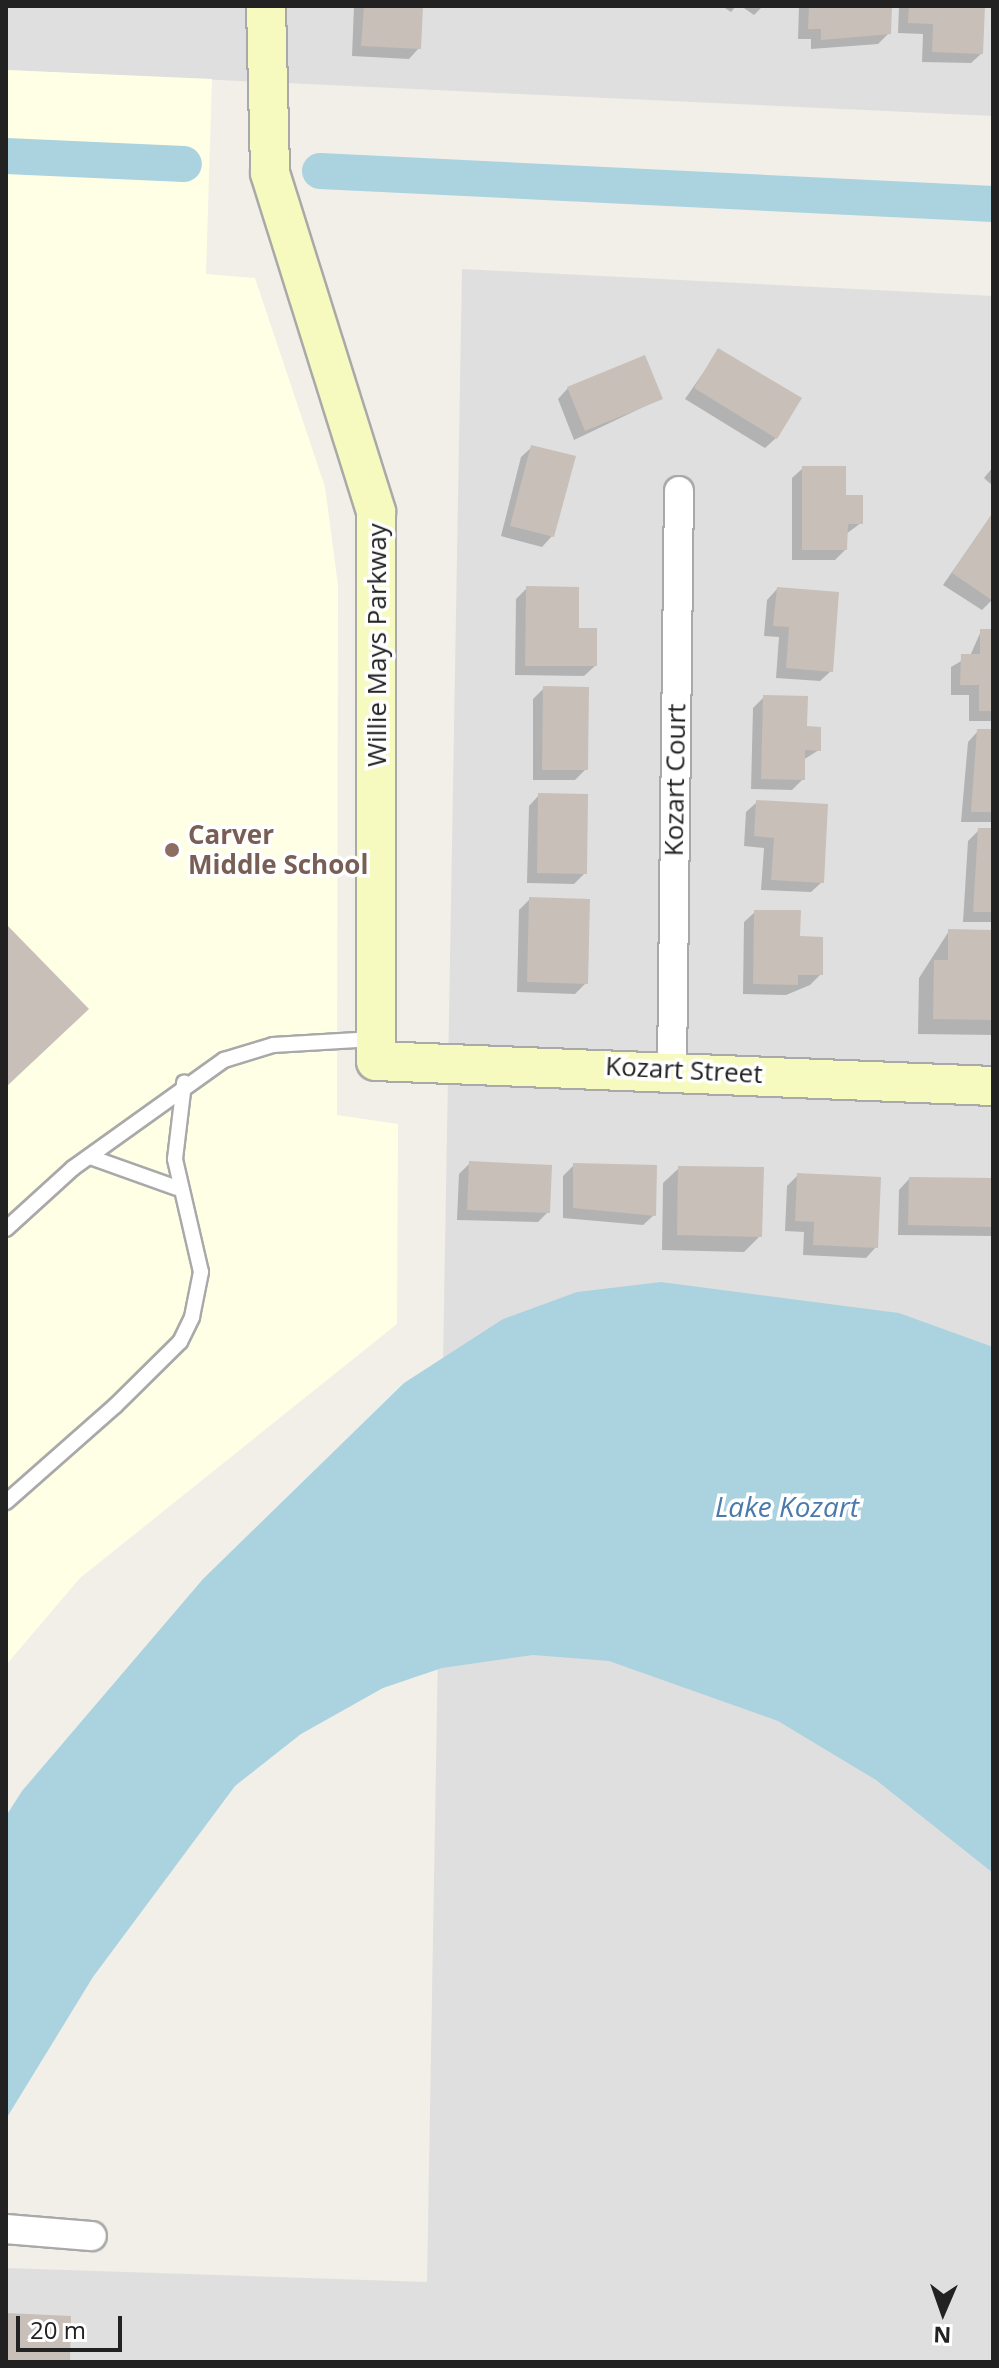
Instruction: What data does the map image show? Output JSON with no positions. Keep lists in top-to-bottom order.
{
  "streets": {
    "street": ["Willie Mays Parkway", "Kozart Court", "Kozart Street"]
  },
  "crossings": [
    ["Willie Mays Parkway", "Kozart Street"],
    ["Kozart Court", "Kozart Street"]
  ],
  "water": ["Lake Kozart"],
  "places": ["Carver Middle School"],
  "scale_bar": "20 m",
  "north": "bottom"
}
